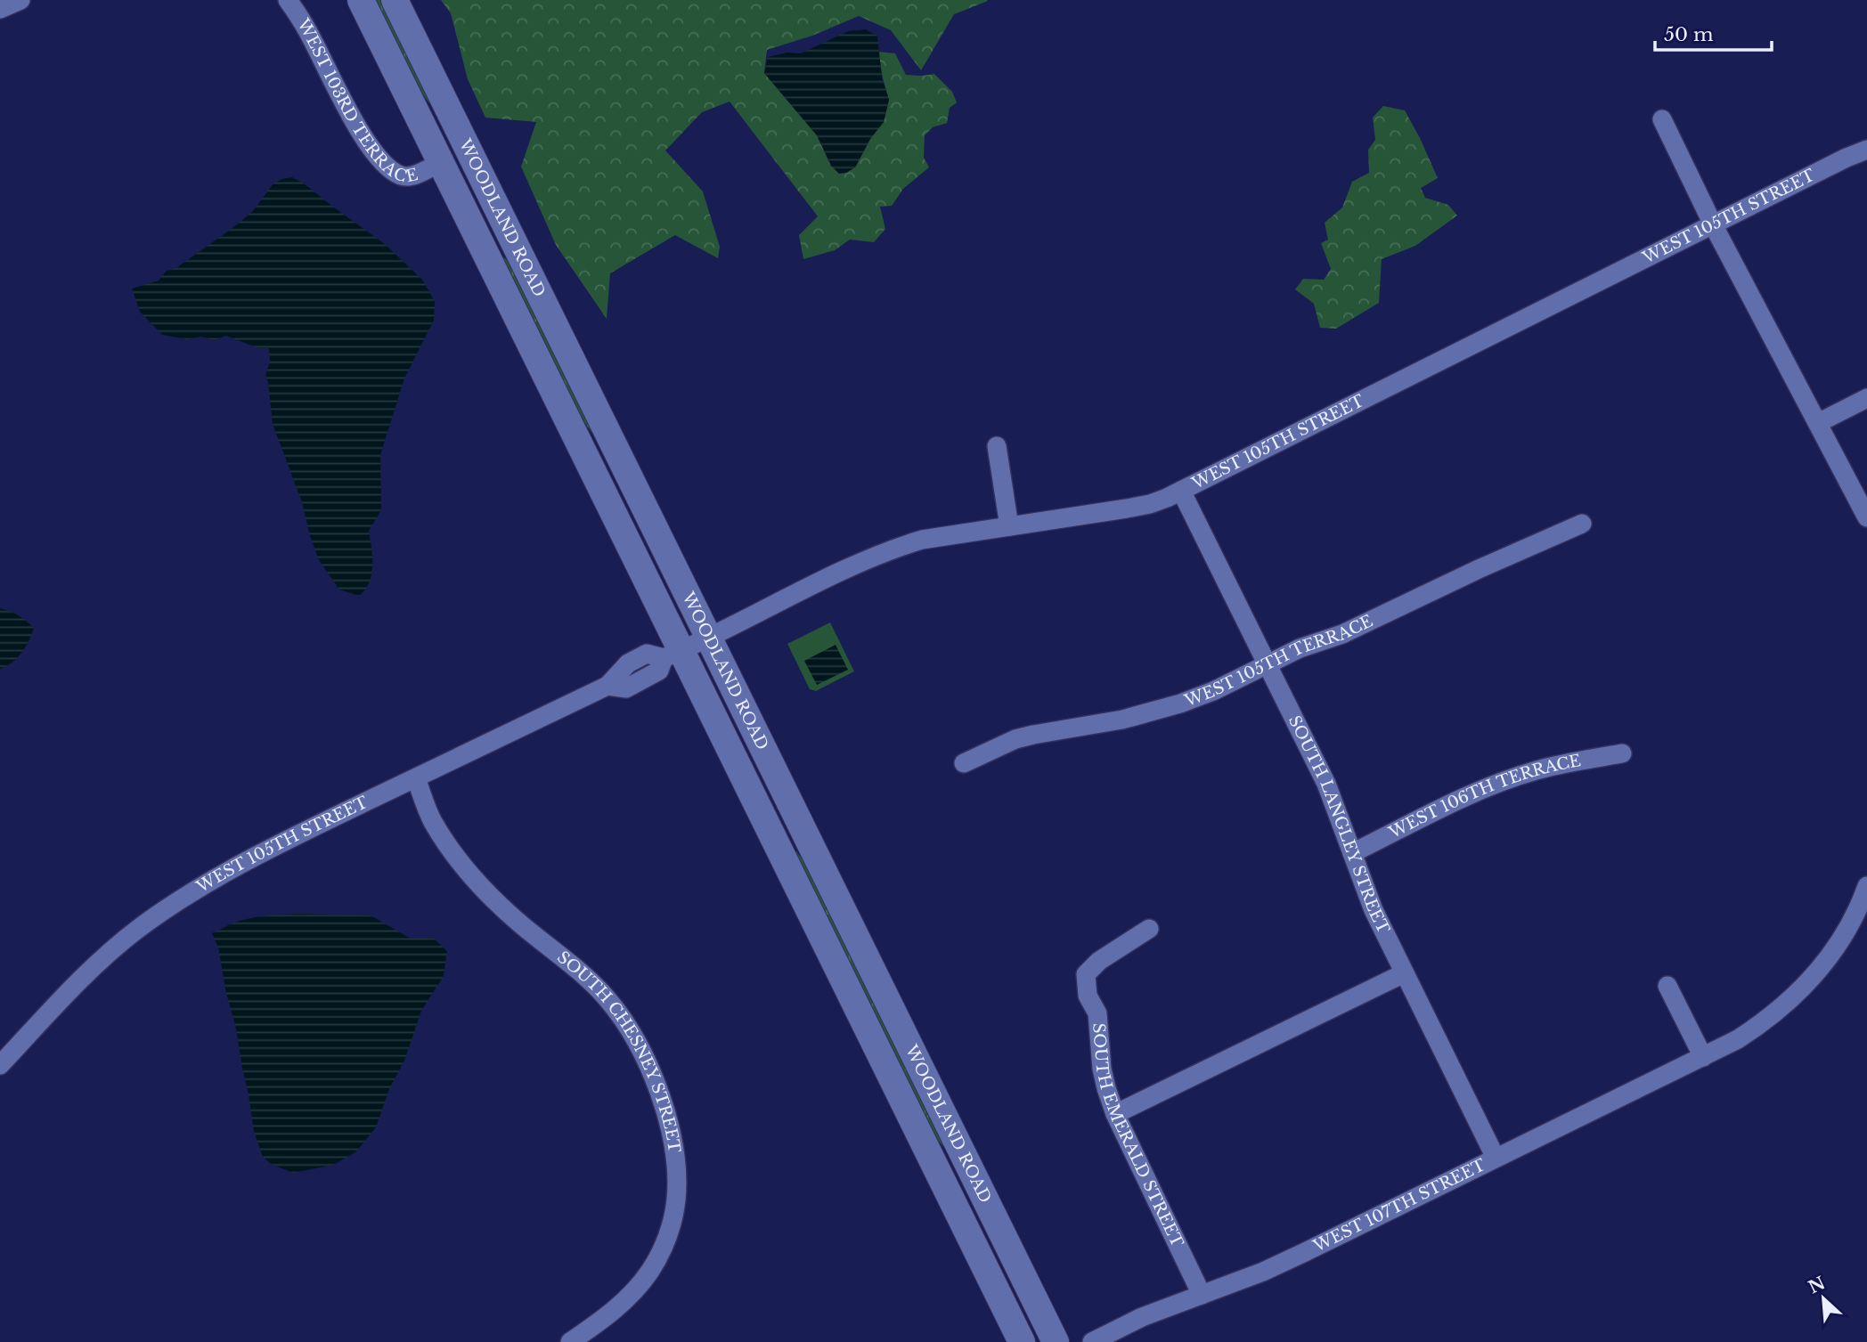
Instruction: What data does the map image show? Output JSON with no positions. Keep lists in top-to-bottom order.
{
  "streets": {
    "main road": ["WOODLAND ROAD"],
    "street": [
      "WEST 103RD TERRACE",
      "WEST 105TH STREET",
      "WEST 105TH TERRACE",
      "WEST 106TH TERRACE",
      "SOUTH LANGLEY STREET",
      "SOUTH CHESNEY STREET",
      "SOUTH EMERALD STREET",
      "WEST 107TH STREET"
    ]
  },
  "crossings": [
    ["WEST 103RD TERRACE", "WOODLAND ROAD"],
    ["WEST 105TH STREET", "WOODLAND ROAD"],
    ["WEST 105TH STREET", "SOUTH LANGLEY STREET"],
    ["WEST 105TH STREET", "SOUTH CHESNEY STREET"],
    ["WEST 105TH TERRACE", "SOUTH LANGLEY STREET"],
    ["WEST 106TH TERRACE", "SOUTH LANGLEY STREET"],
    ["SOUTH LANGLEY STREET", "WEST 107TH STREET"],
    ["SOUTH EMERALD STREET", "WEST 107TH STREET"]
  ],
  "scale_bar": "50 m",
  "north": "top left"
}
